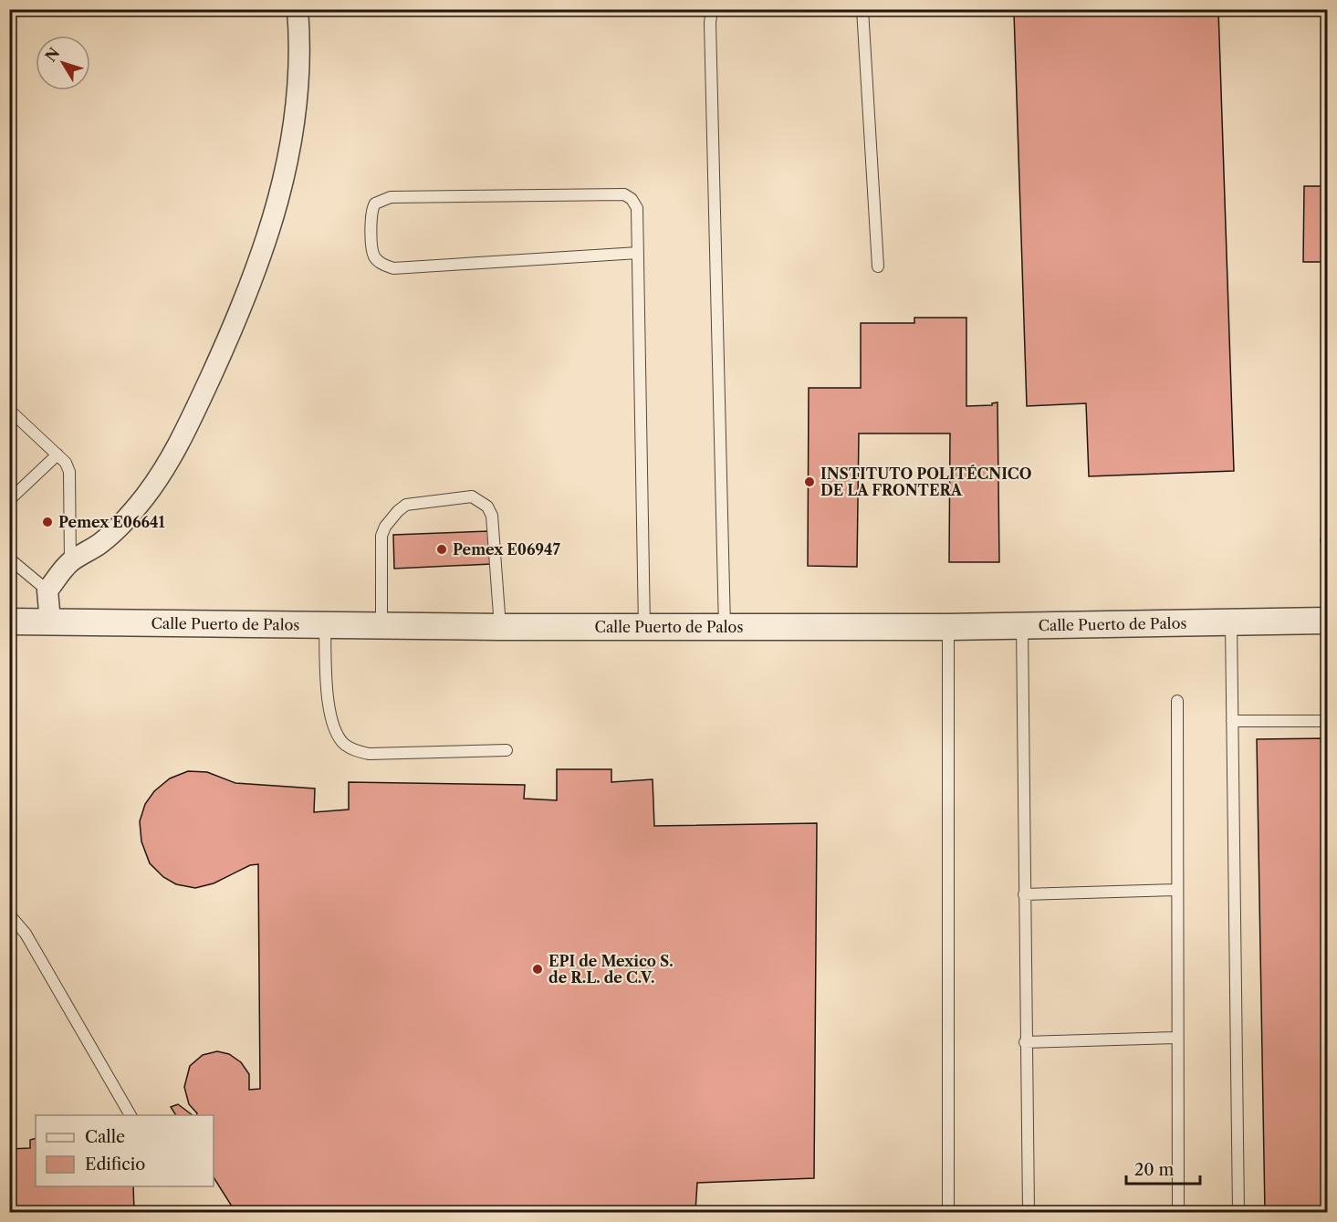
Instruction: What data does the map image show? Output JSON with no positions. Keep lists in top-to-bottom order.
{
  "streets": {
    "street": ["Calle Puerto de Palos"]
  },
  "places": [
    "INSTITUTO POLITÉCNICO DE LA FRONTERA",
    "Pemex E06641",
    "Pemex E06947",
    "EPI de Mexico S. de R.L. de C.V."
  ],
  "legend": ["Calle", "Edificio"],
  "scale_bar": "20 m",
  "north": "top left"
}
